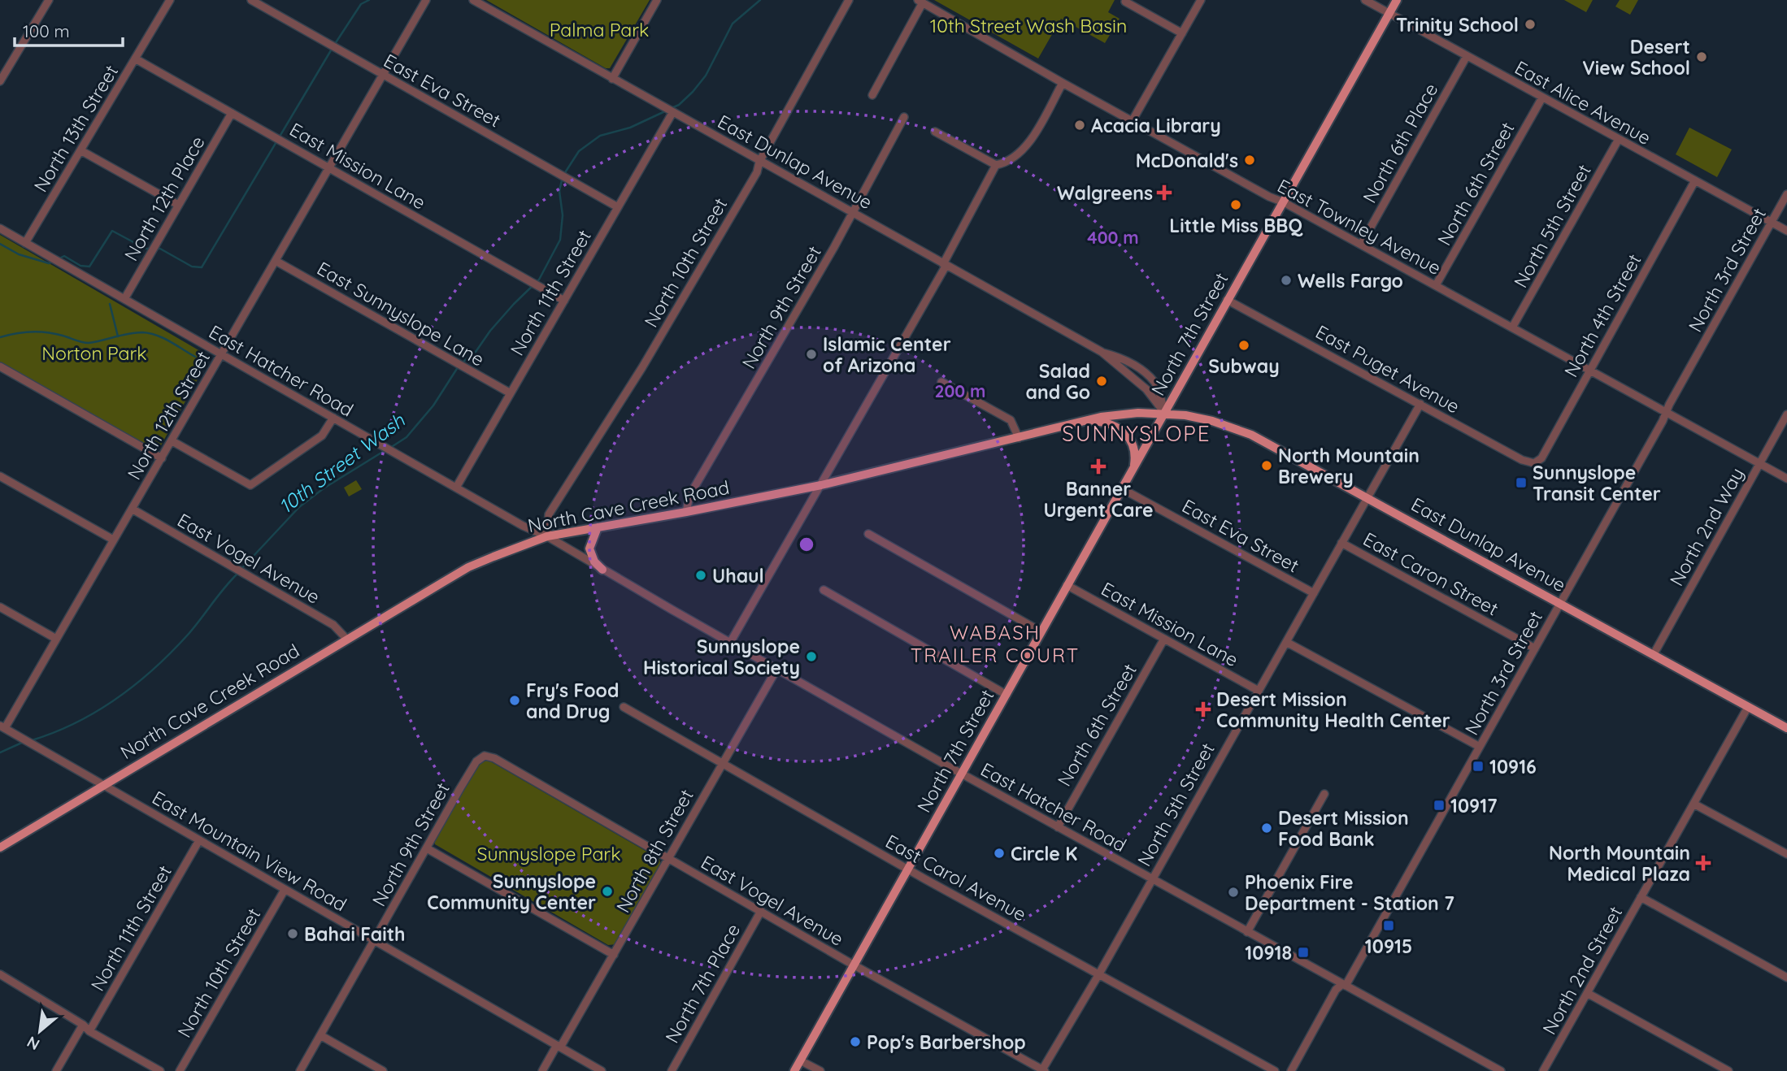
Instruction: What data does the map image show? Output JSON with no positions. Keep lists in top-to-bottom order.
{
  "streets": {
    "main road": ["East Dunlap Avenue", "North 7th Street", "North Cave Creek Road"],
    "street": [
      "East Eva Street",
      "East Alice Avenue",
      "North 13th Street",
      "North 6th Place",
      "East Mission Lane",
      "North 6th Street",
      "North 12th Place",
      "North 5th Street",
      "East Townley Avenue",
      "North 10th Street",
      "North 3rd Street",
      "North 11th Street",
      "North 9th Street",
      "East Sunnyslope Lane",
      "North 4th Street",
      "East Puget Avenue",
      "East Hatcher Road",
      "North 12th Street",
      "North 2nd Way",
      "East Vogel Avenue",
      "East Caron Street",
      "East Mountain View Road",
      "North 8th Street",
      "East Carol Avenue",
      "North 2nd Street",
      "North 7th Place"
    ]
  },
  "crossings": [
    ["East Eva Street", "North 5th Street"],
    ["East Eva Street", "North 11th Street"],
    ["East Eva Street", "North 7th Street"],
    ["East Eva Street", "North 12th Street"],
    ["East Alice Avenue", "North 6th Place"],
    ["East Alice Avenue", "North 6th Street"],
    ["East Alice Avenue", "North 5th Street"],
    ["East Alice Avenue", "North 3rd Street"],
    ["East Alice Avenue", "North 4th Street"],
    ["East Alice Avenue", "North 7th Street"],
    ["North 13th Street", "East Mission Lane"],
    ["North 13th Street", "East Hatcher Road"],
    ["North 6th Place", "East Townley Avenue"],
    ["East Dunlap Avenue", "North 5th Street"],
    ["East Dunlap Avenue", "North 10th Street"],
    ["East Dunlap Avenue", "North 3rd Street"],
    ["East Dunlap Avenue", "North 11th Street"],
    ["East Dunlap Avenue", "North 9th Street"],
    ["East Dunlap Avenue", "North 7th Street"],
    ["East Dunlap Avenue", "North Cave Creek Road"],
    ["East Dunlap Avenue", "North 2nd Way"],
    ["East Dunlap Avenue", "North 2nd Street"],
    ["East Mission Lane", "North 6th Street"],
    ["East Mission Lane", "North 12th Place"],
    ["East Mission Lane", "North 5th Street"],
    ["East Mission Lane", "North 11th Street"],
    ["East Mission Lane", "North 7th Street"],
    ["East Mission Lane", "North 12th Street"],
    ["North 6th Street", "East Townley Avenue"],
    ["North 6th Street", "East Hatcher Road"],
    ["North 12th Place", "East Hatcher Road"],
    ["North 5th Street", "East Townley Avenue"],
    ["North 5th Street", "East Puget Avenue"],
    ["North 5th Street", "East Hatcher Road"],
    ["North 5th Street", "East Vogel Avenue"],
    ["North 5th Street", "East Caron Street"],
    ["North 5th Street", "East Carol Avenue"],
    ["East Townley Avenue", "North 3rd Street"],
    ["East Townley Avenue", "North 4th Street"],
    ["East Townley Avenue", "North 7th Street"],
    ["East Townley Avenue", "North 2nd Way"],
    ["North 10th Street", "East Hatcher Road"],
    ["North 10th Street", "North Cave Creek Road"],
    ["North 10th Street", "East Mountain View Road"],
    ["North 3rd Street", "East Hatcher Road"],
    ["North 3rd Street", "East Caron Street"],
    ["North 11th Street", "East Sunnyslope Lane"],
    ["North 11th Street", "East Hatcher Road"],
    ["North 11th Street", "East Mountain View Road"],
    ["North 9th Street", "North Cave Creek Road"],
    ["North 9th Street", "East Vogel Avenue"],
    ["North 9th Street", "East Mountain View Road"],
    ["East Sunnyslope Lane", "North 12th Street"],
    ["North 4th Street", "East Puget Avenue"],
    ["North 7th Street", "East Puget Avenue"],
    ["North 7th Street", "East Hatcher Road"],
    ["North 7th Street", "North Cave Creek Road"],
    ["North 7th Street", "East Vogel Avenue"],
    ["North 7th Street", "East Carol Avenue"],
    ["East Hatcher Road", "North 12th Street"],
    ["East Hatcher Road", "North Cave Creek Road"],
    ["East Hatcher Road", "North 8th Street"],
    ["North 12th Street", "East Vogel Avenue"],
    ["North 12th Street", "East Mountain View Road"],
    ["North Cave Creek Road", "East Vogel Avenue"],
    ["North Cave Creek Road", "East Mountain View Road"],
    ["East Vogel Avenue", "North 8th Street"],
    ["East Vogel Avenue", "North 7th Place"],
    ["East Mountain View Road", "North 8th Street"],
    ["North 8th Street", "East Carol Avenue"]
  ],
  "districts": ["SUNNYSLOPE", "WABASH TRAILER COURT"],
  "water": ["10th Street Wash"],
  "parks": [
    "10th Street Wash Basin",
    "Palma Park",
    "Norton Park",
    "Sunnyslope Park"
  ],
  "places": {
    "other": [
      "Trinity School",
      "Desert View School",
      "Acacia Library",
      "McDonald's",
      "Little Miss BBQ",
      "Wells Fargo",
      "Subway",
      "Islamic Center of Arizona",
      "Salad and Go",
      "North Mountain Brewery",
      "Uhaul",
      "Sunnyslope Historical Society",
      "Fry's Food and Drug",
      "Desert Mission Food Bank",
      "Circle K",
      "Sunnyslope Community Center",
      "Phoenix Fire Department - Station 7",
      "Bahai Faith",
      "Pop's Barbershop"
    ],
    "health": [
      "Walgreens",
      "Banner Urgent Care",
      "Desert Mission Community Health Center",
      "North Mountain Medical Plaza"
    ],
    "transit": [
      "Sunnyslope Transit Center",
      "10916",
      "10917",
      "10915",
      "10918"
    ]
  },
  "scale_bar": "100 m",
  "north": "bottom left",
  "rings": ["400 m", "200 m"]
}
